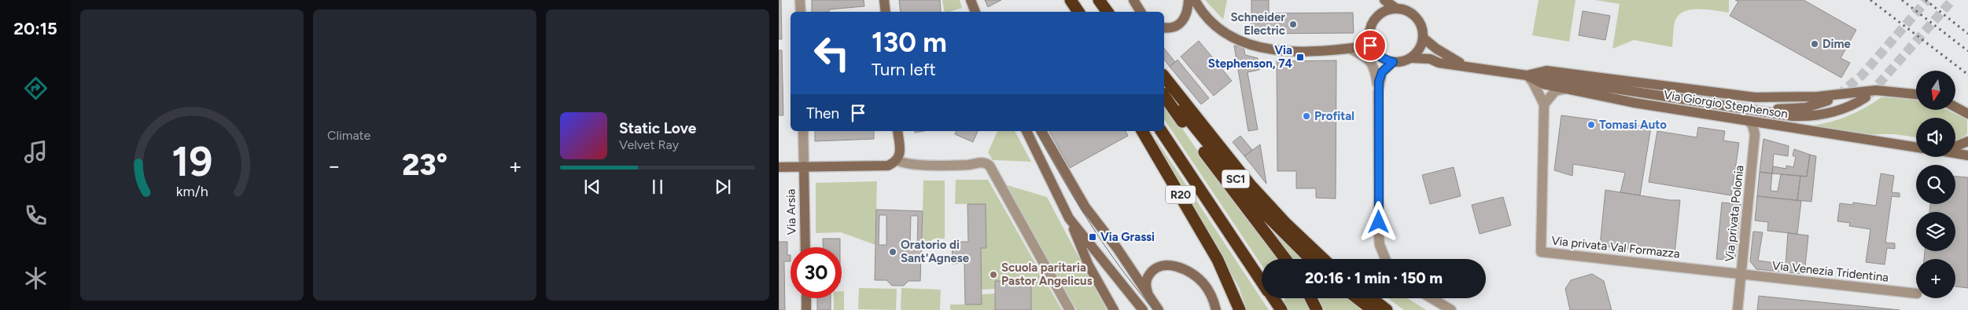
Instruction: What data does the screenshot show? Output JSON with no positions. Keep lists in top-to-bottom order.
{
  "streets": {
    "highway": ["SC1", "R20"],
    "street": [
      "Via Giorgio Stephenson",
      "Via Arsia",
      "Via privata Polonia",
      "Via privata Val Formazza",
      "Via Venezia Tridentina"
    ]
  },
  "crossings": [
    ["Via Giorgio Stephenson", "Via privata Polonia"],
    ["Via Giorgio Stephenson", "Via privata Val Formazza"],
    ["Via privata Polonia", "Via privata Val Formazza"],
    ["Via privata Polonia", "Via Venezia Tridentina"],
    ["Via privata Val Formazza", "Via Venezia Tridentina"]
  ],
  "places": {
    "other": [
      "Schneider Electric",
      "Dime",
      "Profital",
      "Tomasi Auto",
      "Oratorio di Sant'Agnese",
      "Scuola paritaria Pastor Angelicus"
    ],
    "transit": ["Via Stephenson, 74", "Via Grassi"]
  },
  "north": "bottom",
  "page": {
    "tabs": "20:15",
    "tile": "Climate",
    "turn": ["130 m", "Turn left"],
    "map_buttons": "+",
    "then": "Then",
    "song": ["Static Love", "Velvet Ray"],
    "heat": ["−", "23°", "+"],
    "limit": "30",
    "trip": "20:16 · 1 min · 150 m",
    "gauge": ["19", "km/h"]
  }
}
